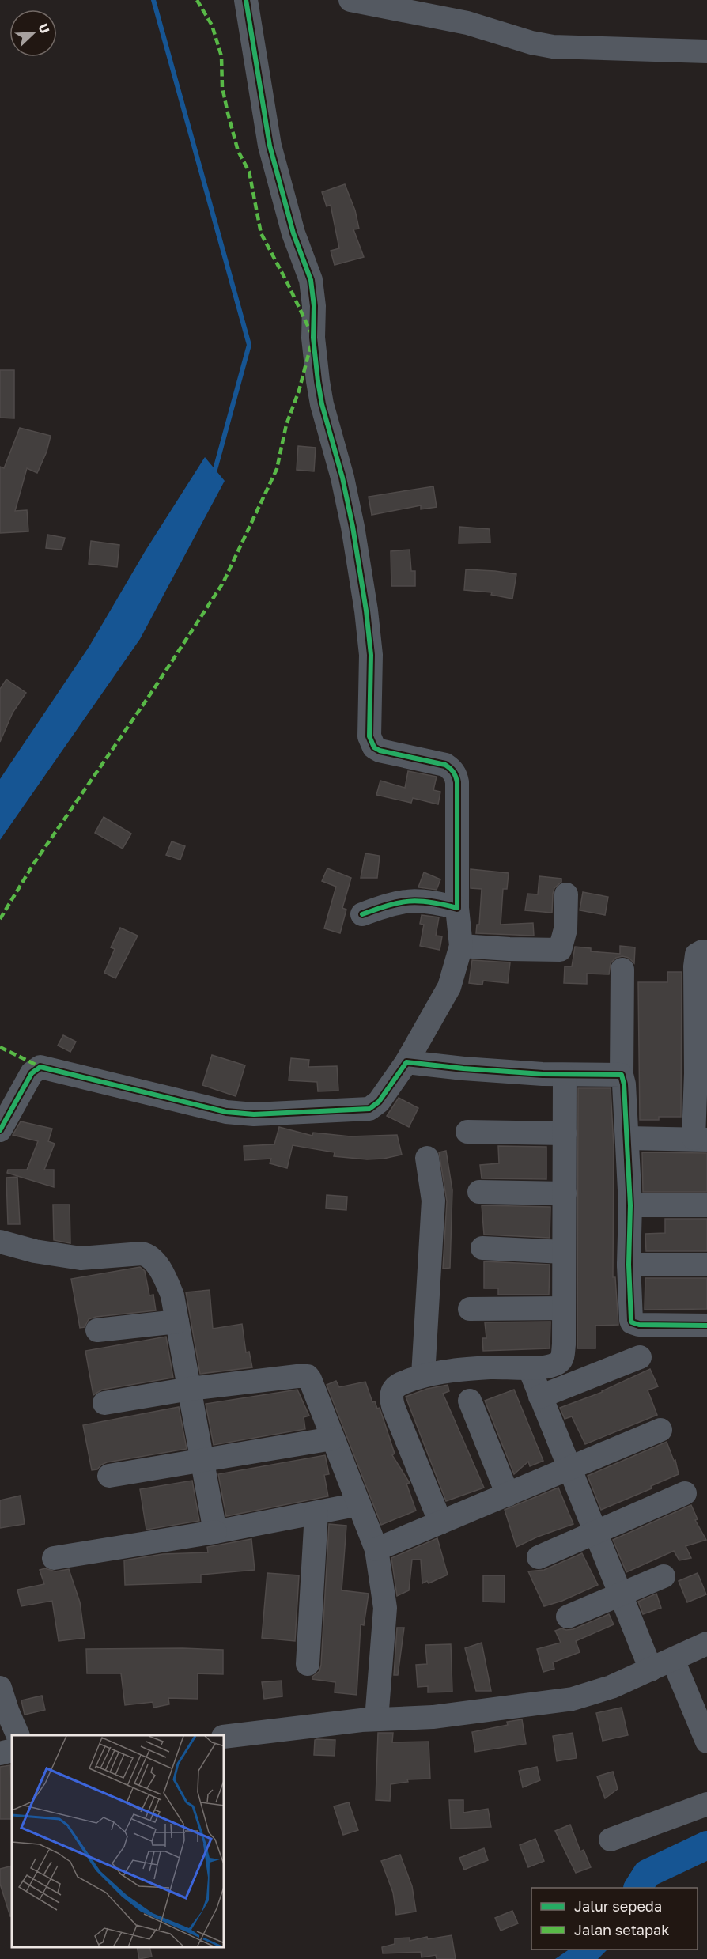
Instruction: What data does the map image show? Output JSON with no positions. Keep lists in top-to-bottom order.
{
  "legend": ["Jalur sepeda", "Jalan setapak"],
  "north": "top right"
}
